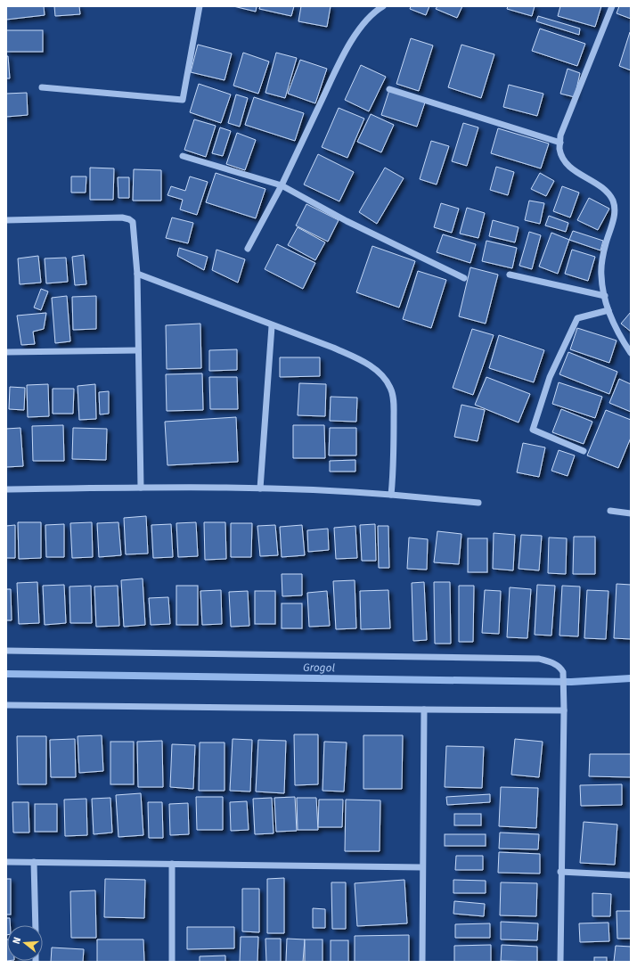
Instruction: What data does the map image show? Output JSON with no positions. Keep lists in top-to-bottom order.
{
  "water": ["Grogol"],
  "north": "left"
}
